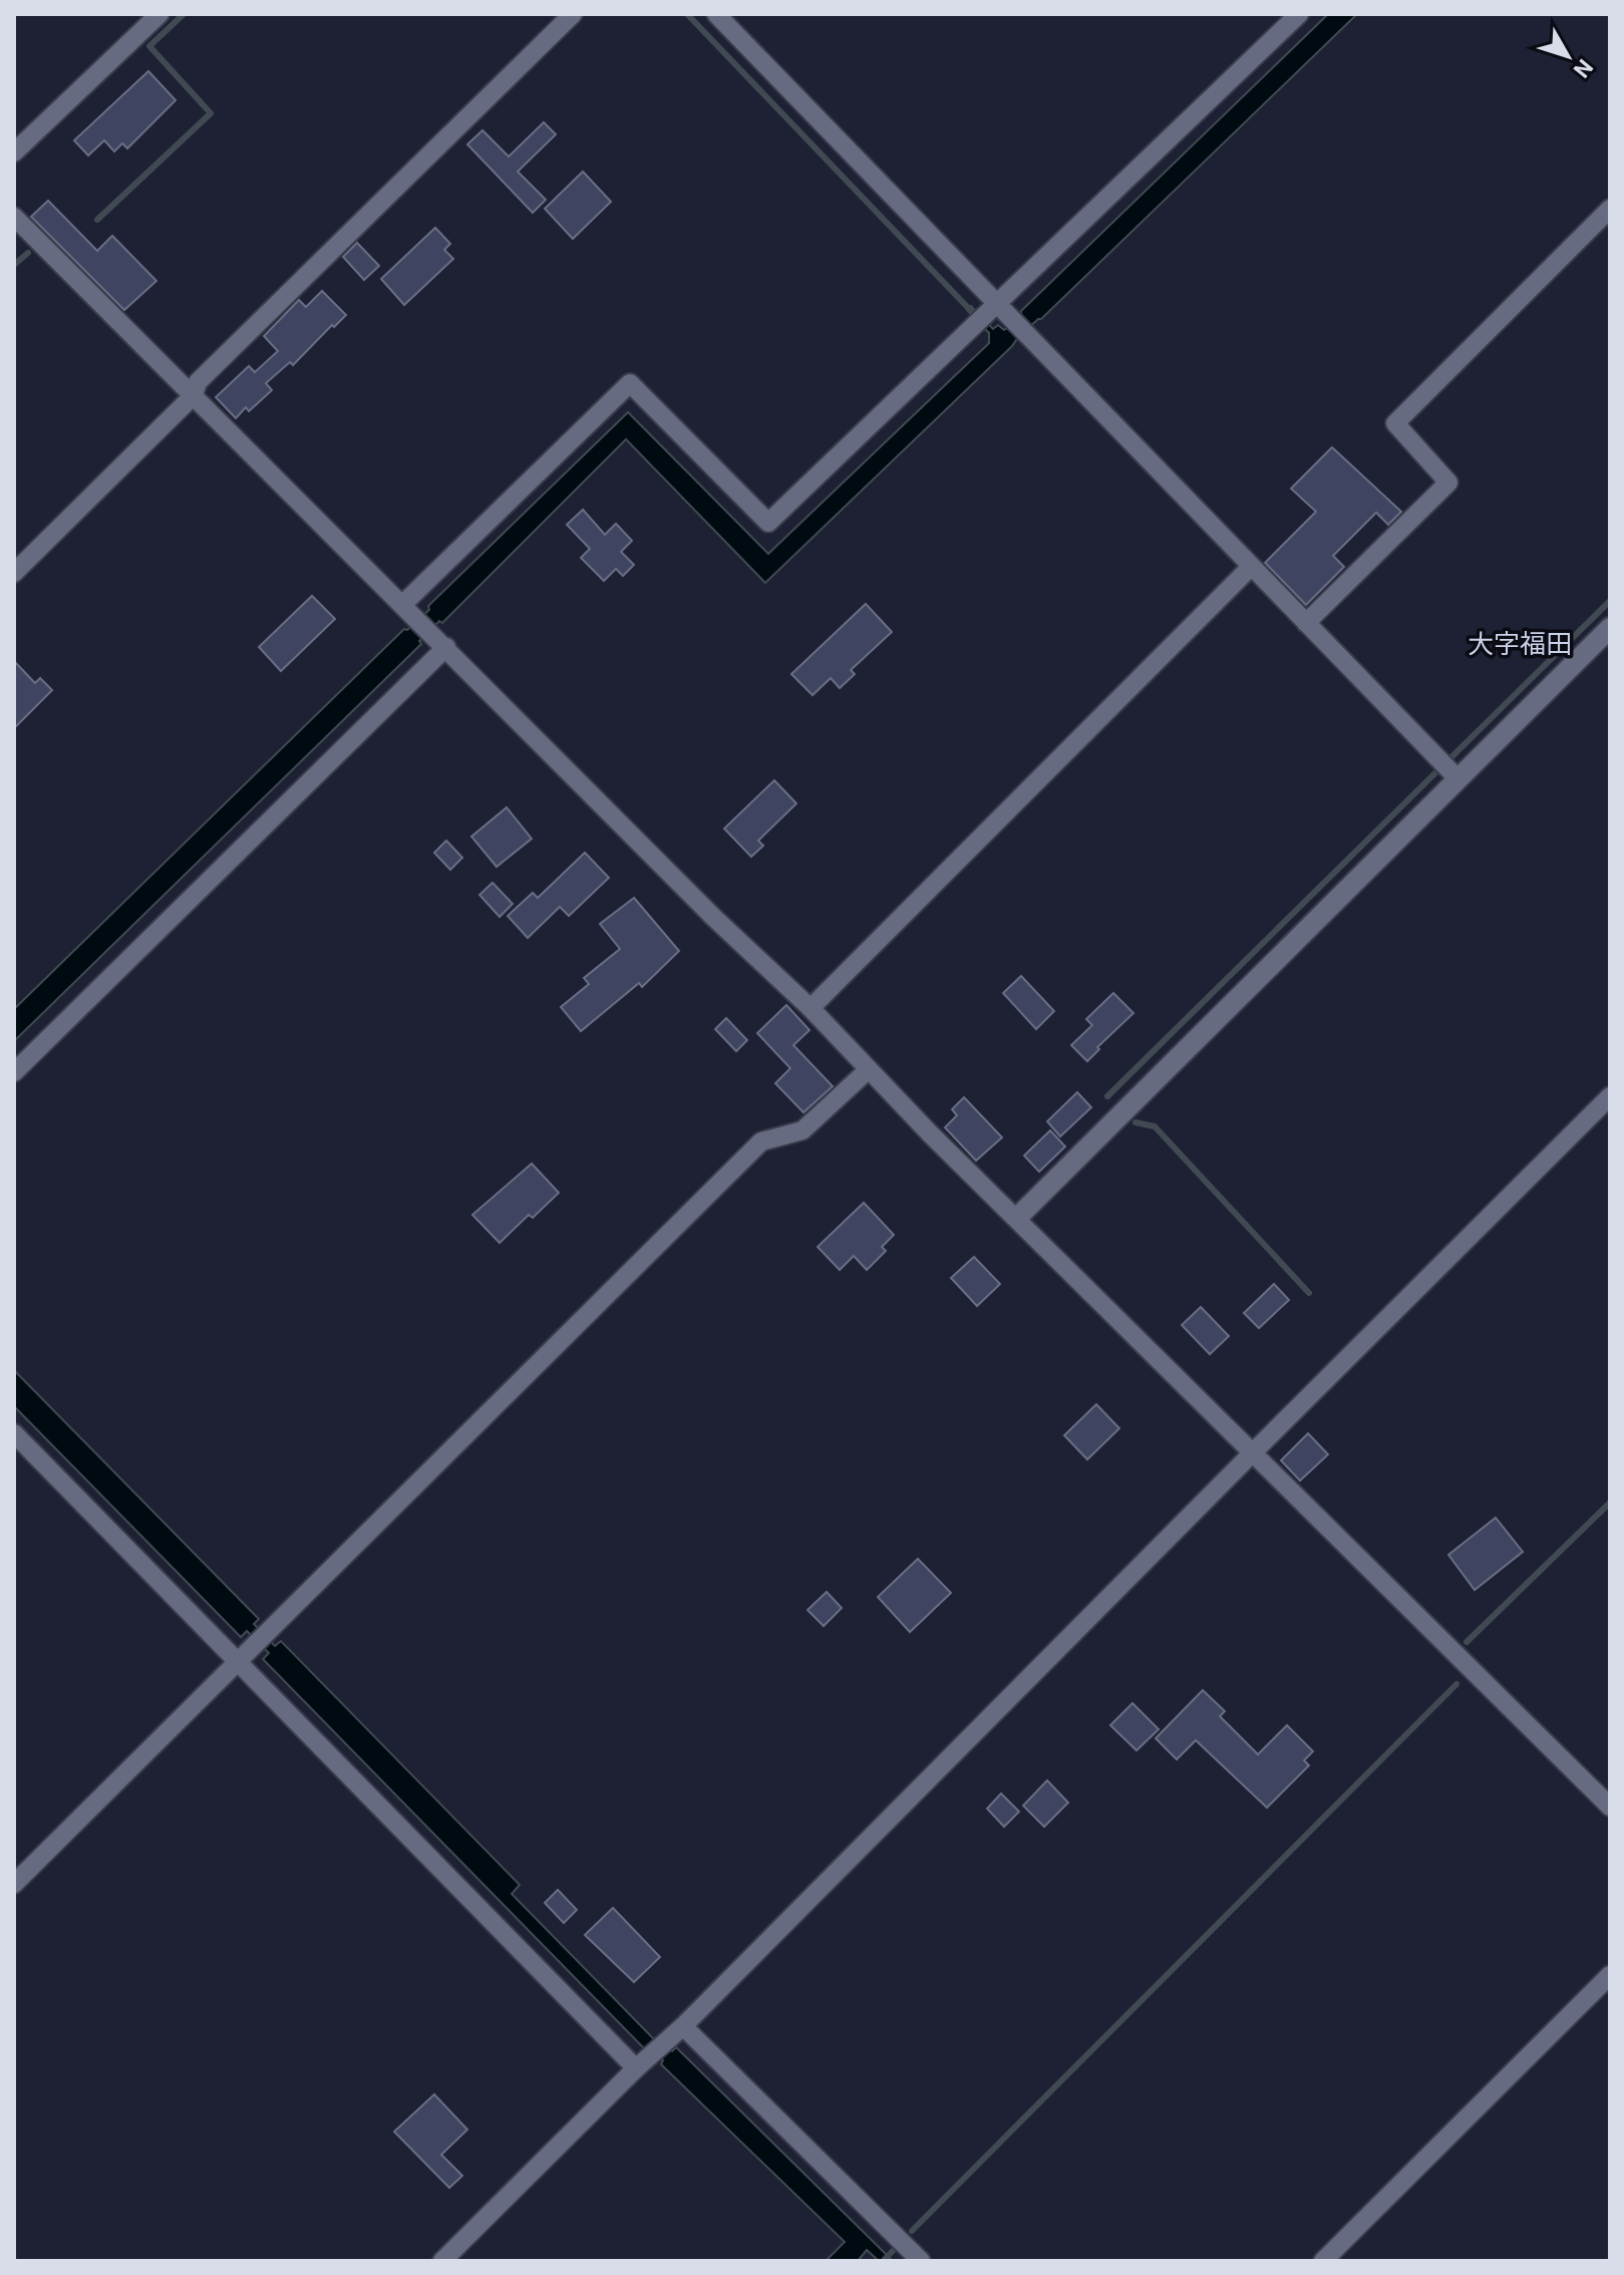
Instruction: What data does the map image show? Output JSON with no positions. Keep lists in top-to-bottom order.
{
  "districts": ["大字福田"],
  "north": "bottom right"
}
